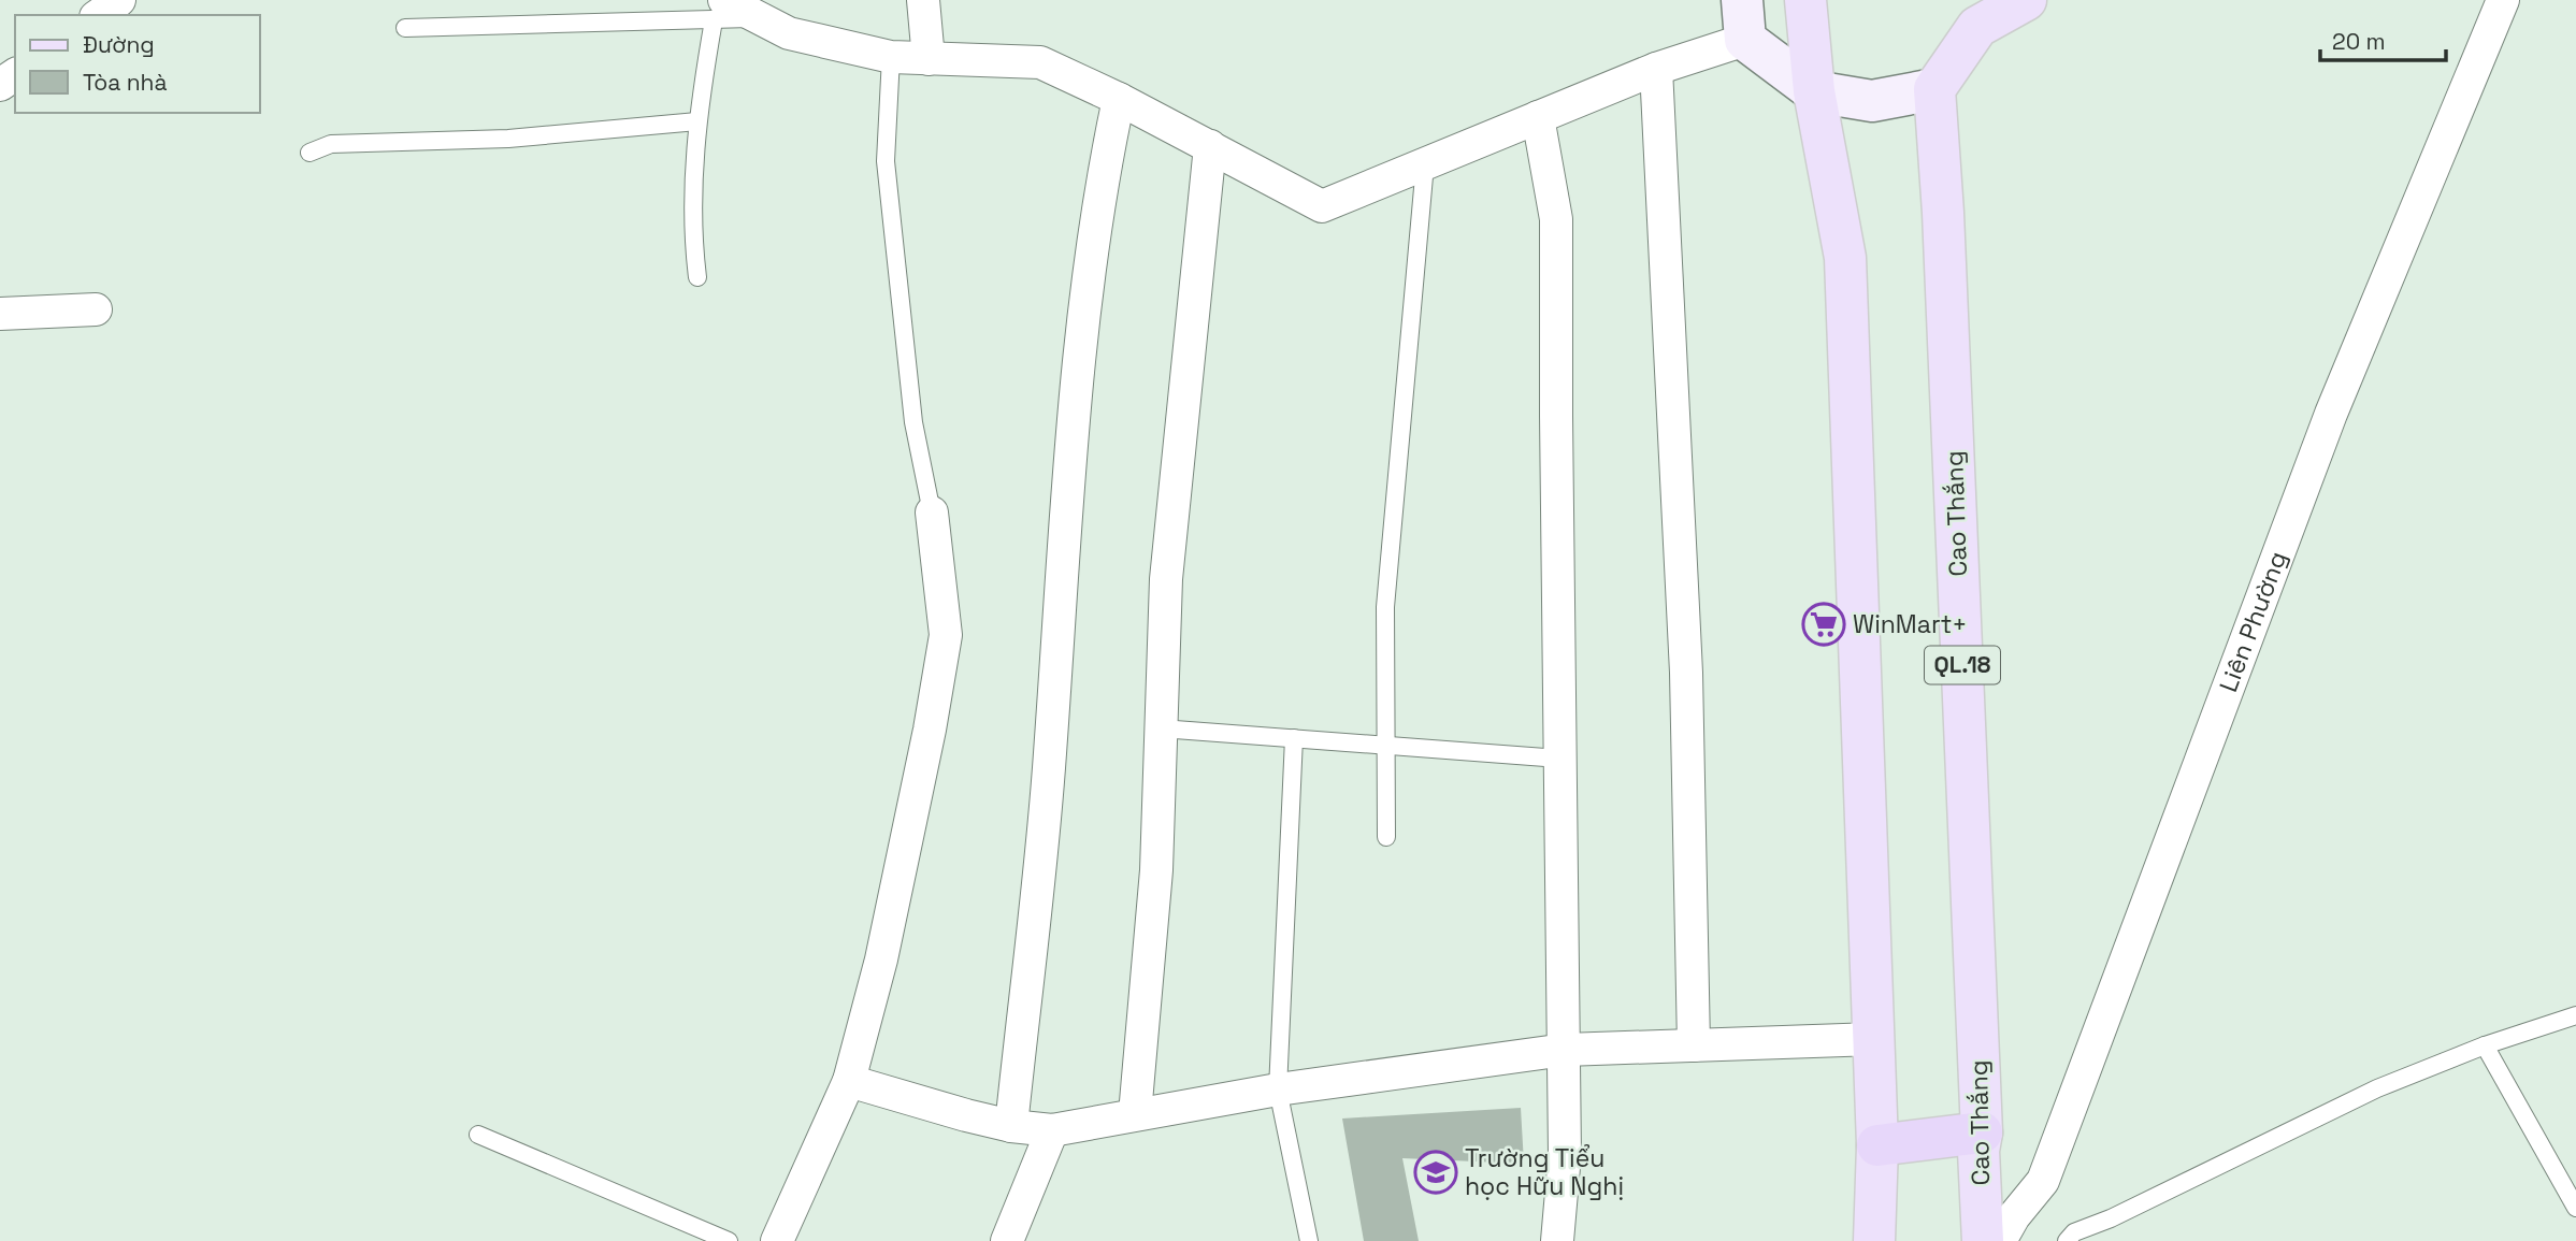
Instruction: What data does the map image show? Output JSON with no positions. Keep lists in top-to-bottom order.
{
  "streets": {
    "main road": ["Cao Thắng", "QL.18"],
    "street": ["Liên Phường"]
  },
  "places": {
    "supermarket": ["WinMart+"],
    "school or university": ["Trường Tiểu học Hữu Nghị"]
  },
  "legend": ["Đường", "Tòa nhà"],
  "scale_bar": "20 m"
}
